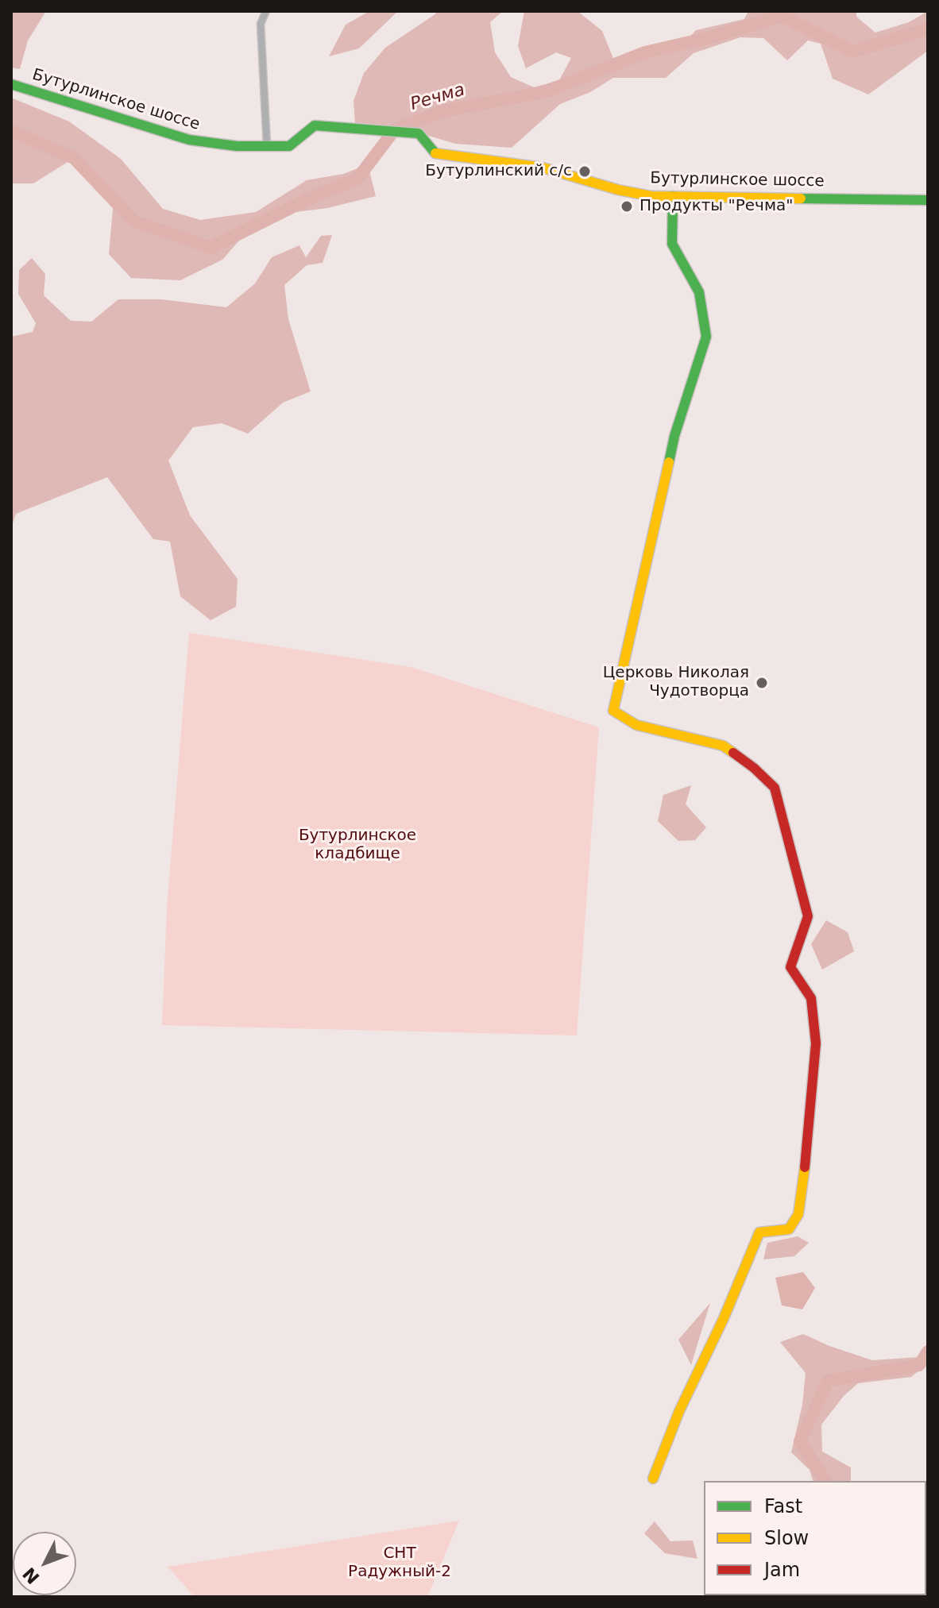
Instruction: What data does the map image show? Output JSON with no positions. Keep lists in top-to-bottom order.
{
  "streets": {
    "main road": ["Бутурлинское шоссе"]
  },
  "water": ["Речма"],
  "parks": ["Бутурлинское кладбище", "СНТ Радужный-2"],
  "places": ["Бутурлинский с/с", "Продукты \"Речма\"", "Церковь Николая Чудотворца"],
  "legend": ["Fast", "Slow", "Jam"],
  "north": "bottom left"
}
